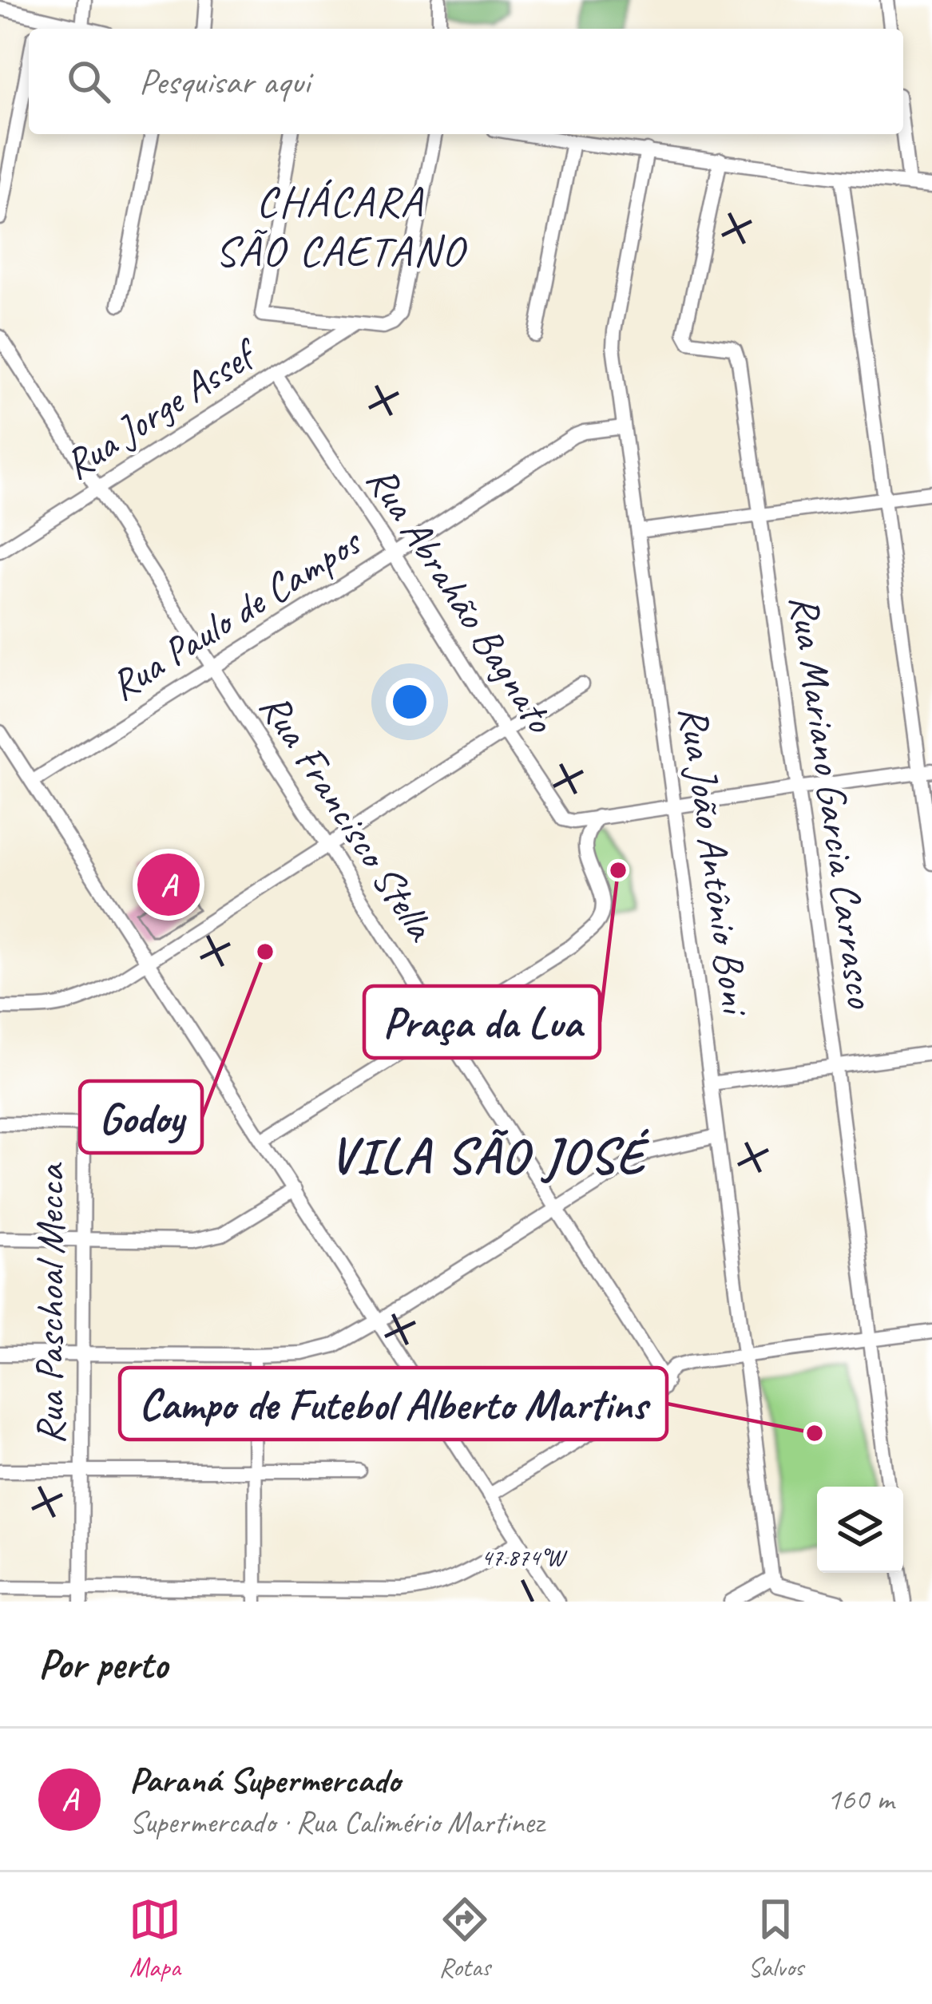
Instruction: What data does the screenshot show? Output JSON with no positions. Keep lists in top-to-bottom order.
{
  "streets": {
    "street": [
      "Rua Jorge Assef",
      "Rua Abrahão Bagnato",
      "Rua Paulo de Campos",
      "Rua Mariano Garcia Carrasco",
      "Rua Francisco Stella",
      "Rua João Antônio Boni",
      "Rua Paschoal Mecca"
    ]
  },
  "crossings": [
    ["Rua Jorge Assef", "Rua Abrahão Bagnato"],
    ["Rua Jorge Assef", "Rua Francisco Stella"],
    ["Rua Abrahão Bagnato", "Rua Paulo de Campos"],
    ["Rua Paulo de Campos", "Rua Francisco Stella"],
    ["Rua Paulo de Campos", "Rua João Antônio Boni"]
  ],
  "districts": ["CHÁCARA SÃO CAETANO", "VILA SÃO JOSÉ"],
  "places": ["Praça da Lua", "Godoy", "Campo de Futebol Alberto Martins"],
  "page": {
    "search": "Pesquisar aqui",
    "pins": "A",
    "heading": "Por perto",
    "list": [
      {
        "mark": "A",
        "name": "Paraná Supermercado",
        "note": "Supermercado · Rua Calimério Martinez",
        "value": "160 m"
      }
    ],
    "nav": ["Mapa", "Rotas", "Salvos"]
  },
  "coordinates": ["47.874°W"]
}
